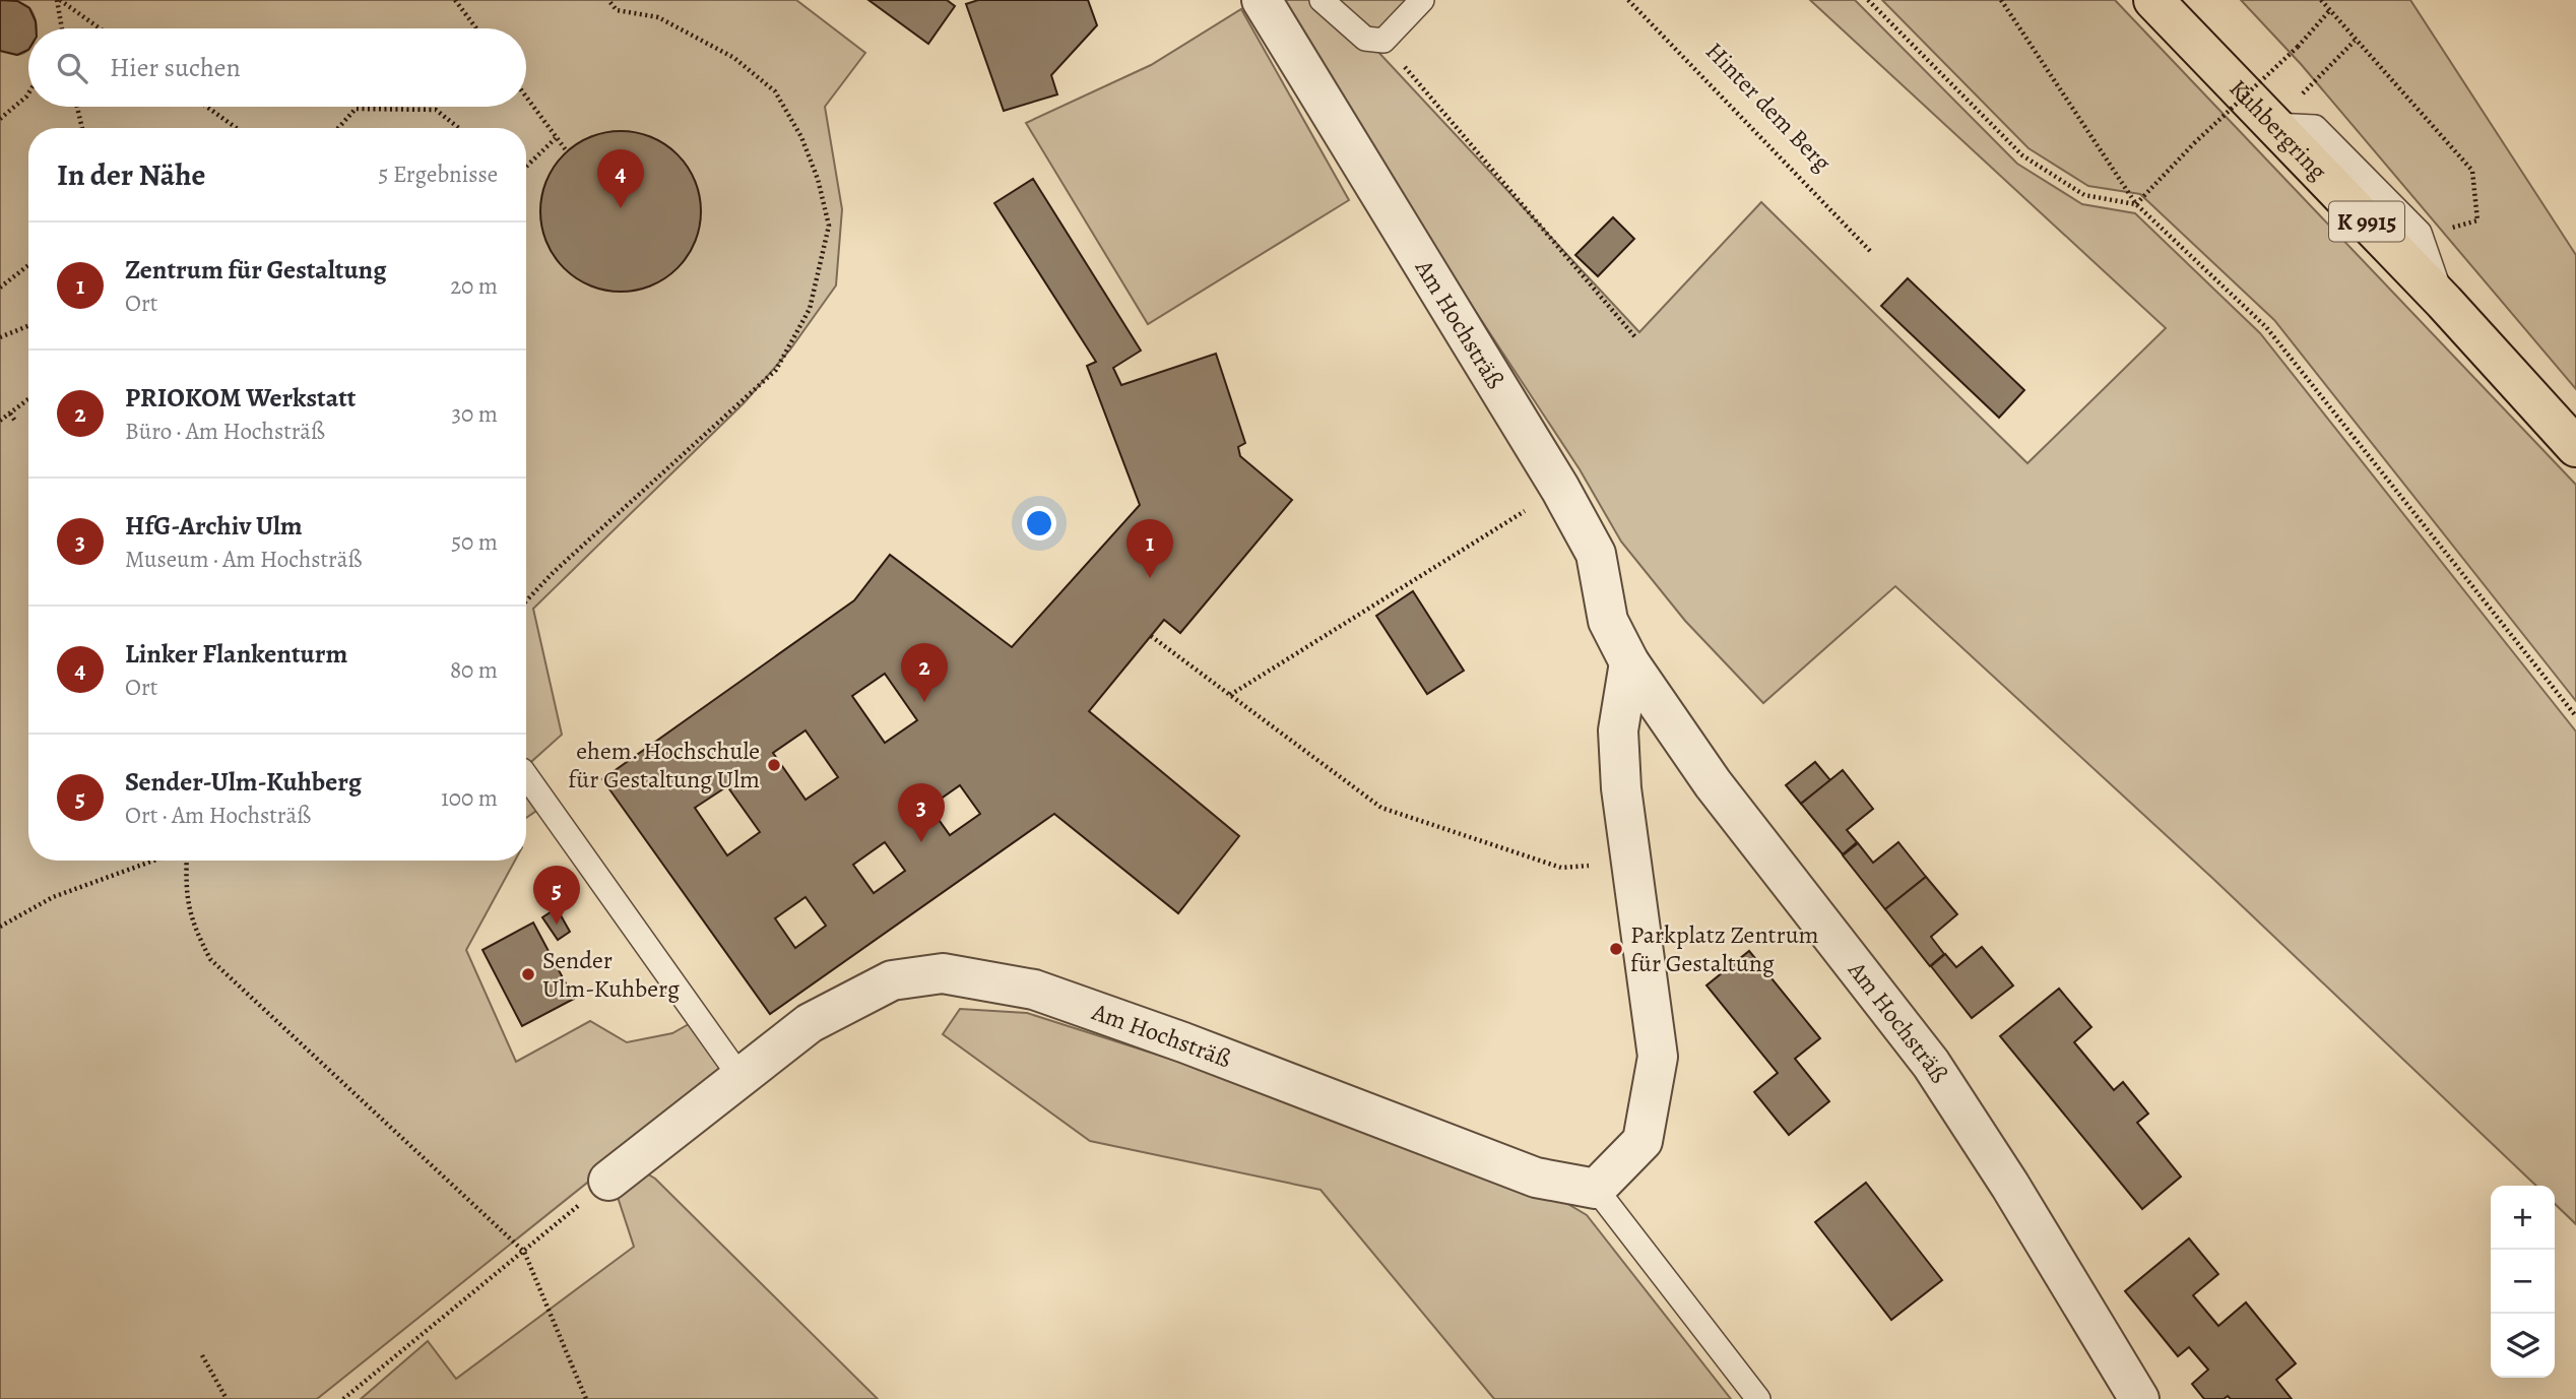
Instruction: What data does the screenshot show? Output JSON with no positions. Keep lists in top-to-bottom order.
{
  "streets": {
    "main road": ["Kuhbergring", "K 9915"],
    "street": ["Am Hochsträß"],
    "path": ["Hinter dem Berg"]
  },
  "places": ["ehem. Hochschule für Gestaltung Ulm", "Parkplatz Zentrum für Gestaltung", "Sender Ulm-Kuhberg"],
  "page": {
    "search": "Hier suchen",
    "heading": ["In der Nähe", "5 Ergebnisse"],
    "pins": [
      "4",
      "1",
      "2",
      "3",
      "5"
    ],
    "list": [
      {
        "mark": "1",
        "name": "Zentrum für Gestaltung",
        "note": "Ort",
        "value": "20 m"
      },
      {
        "mark": "2",
        "name": "PRIOKOM Werkstatt",
        "note": "Büro · Am Hochsträß",
        "value": "30 m"
      },
      {
        "mark": "3",
        "name": "HfG-Archiv Ulm",
        "note": "Museum · Am Hochsträß",
        "value": "50 m"
      },
      {
        "mark": "4",
        "name": "Linker Flankenturm",
        "note": "Ort",
        "value": "80 m"
      },
      {
        "mark": "5",
        "name": "Sender-Ulm-Kuhberg",
        "note": "Ort · Am Hochsträß",
        "value": "100 m"
      }
    ],
    "map_buttons": ["+", "−"]
  }
}
